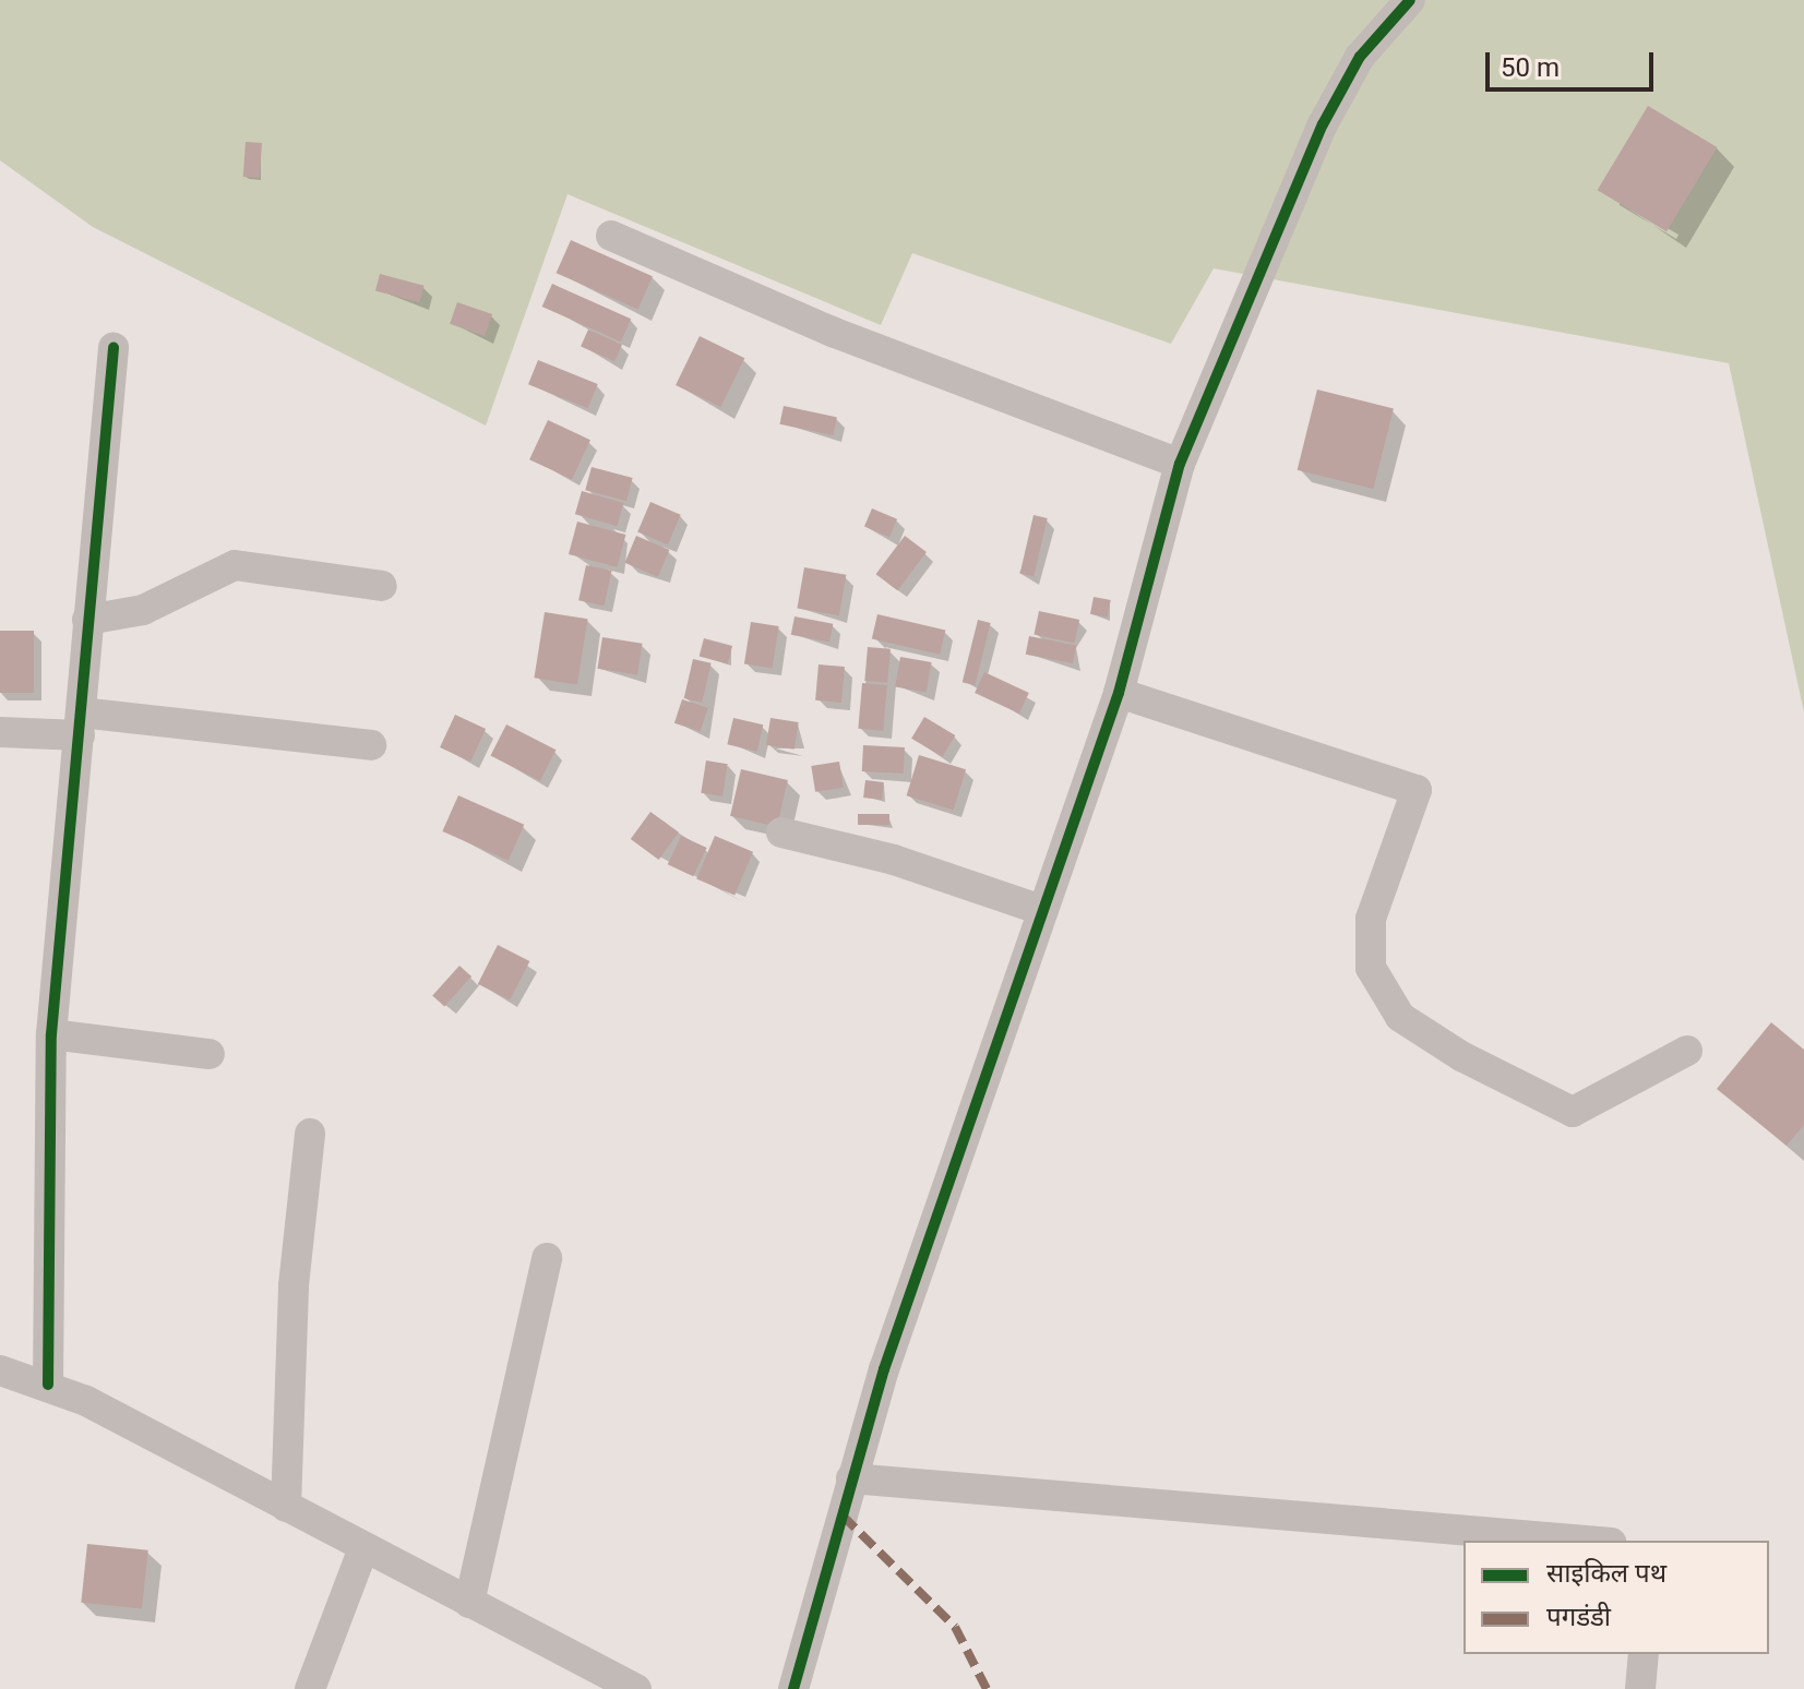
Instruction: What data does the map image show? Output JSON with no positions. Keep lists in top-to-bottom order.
{
  "legend": ["साइकिल पथ", "पगडंडी"],
  "scale_bar": "50 m"
}
